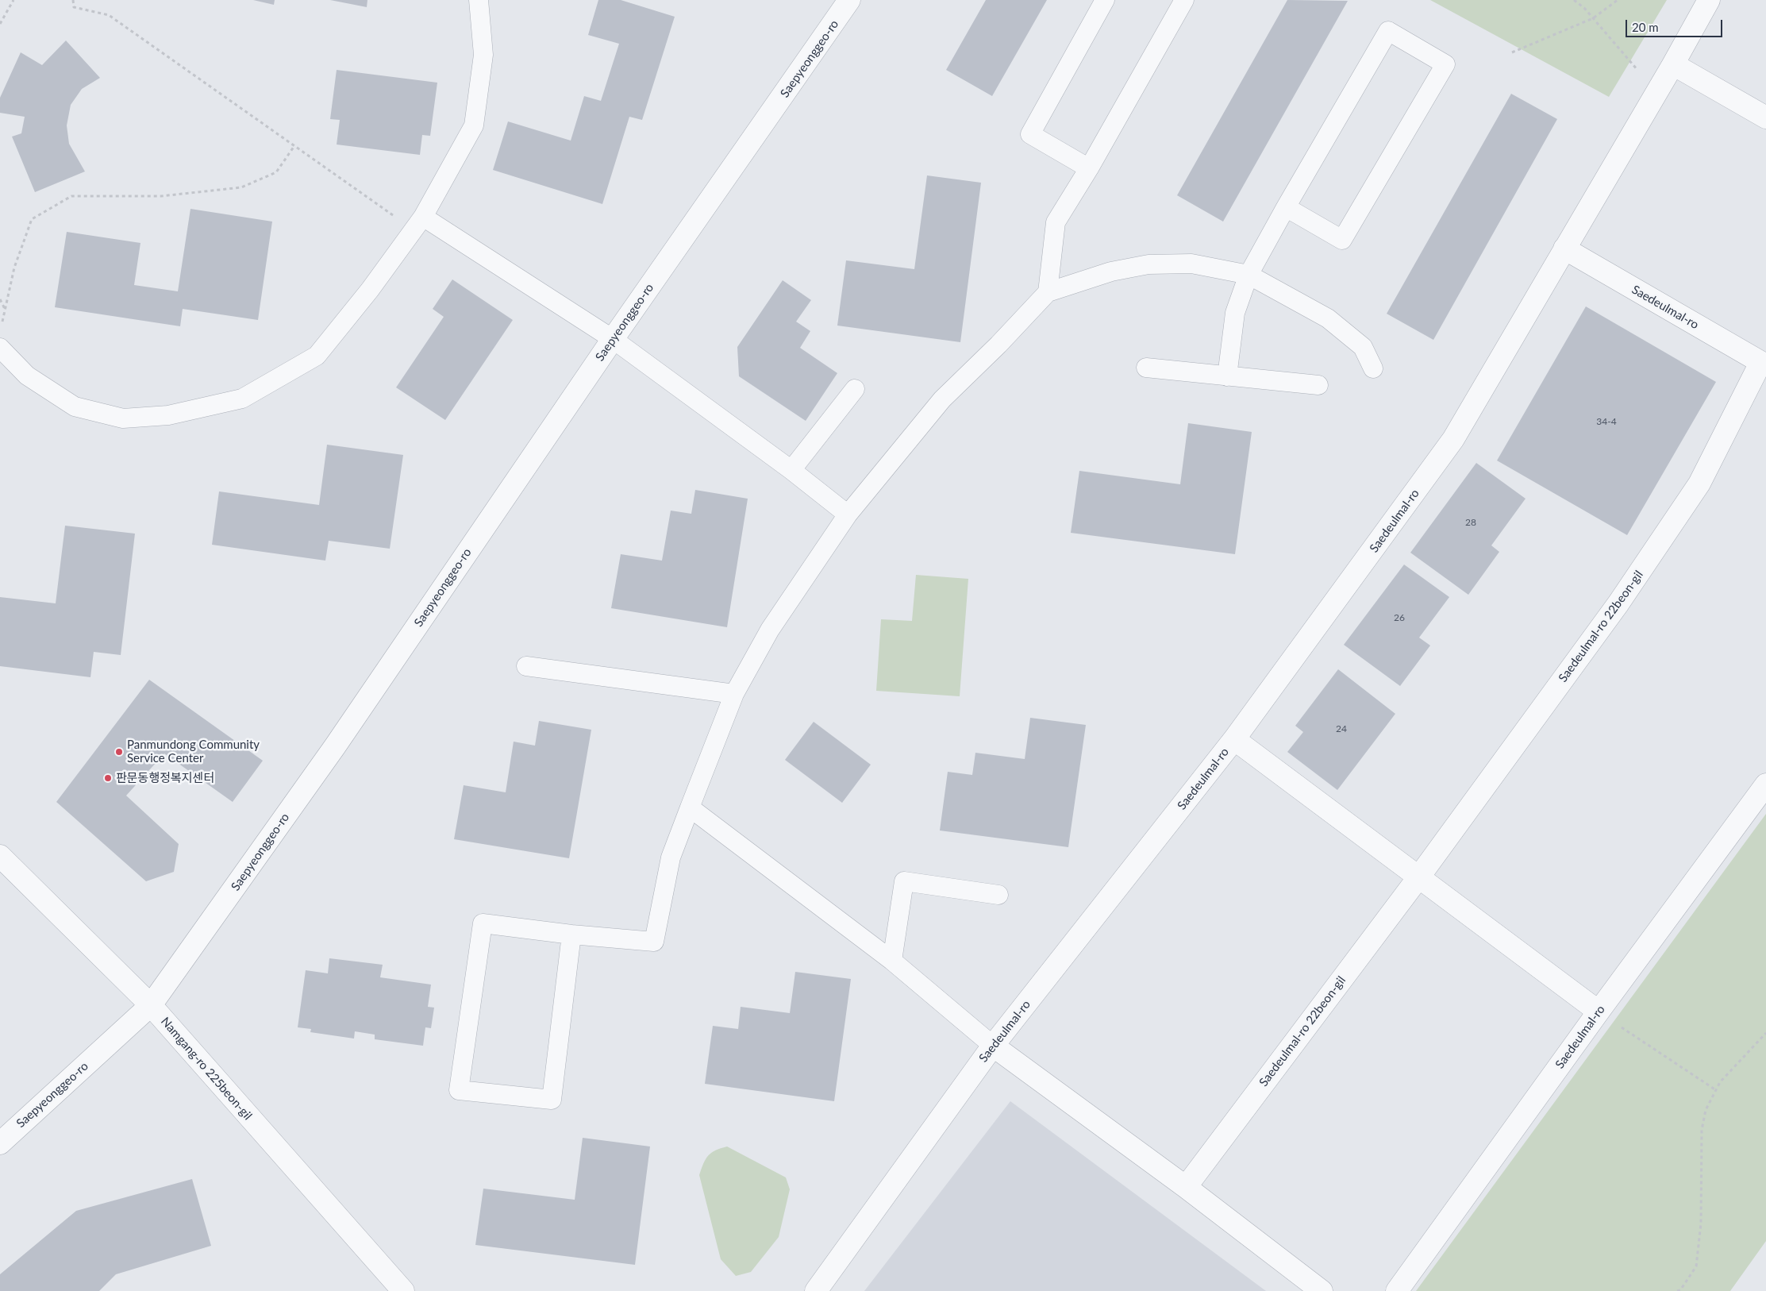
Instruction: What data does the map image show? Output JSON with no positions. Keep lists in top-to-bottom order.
{
  "streets": {
    "street": [
      "Saepyeonggeo-ro",
      "Saedeulmal-ro",
      "Saedeulmal-ro 22beon-gil",
      "Namgang-ro 225beon-gil"
    ]
  },
  "crossings": [
    ["Saepyeonggeo-ro", "Namgang-ro 225beon-gil"],
    ["Saedeulmal-ro", "Saedeulmal-ro 22beon-gil"]
  ],
  "places": ["Panmundong Community Service Center", "판문동행정복지센터"],
  "house_numbers": [
    "34-4",
    "28",
    "26",
    "24"
  ],
  "scale_bar": "20 m"
}
